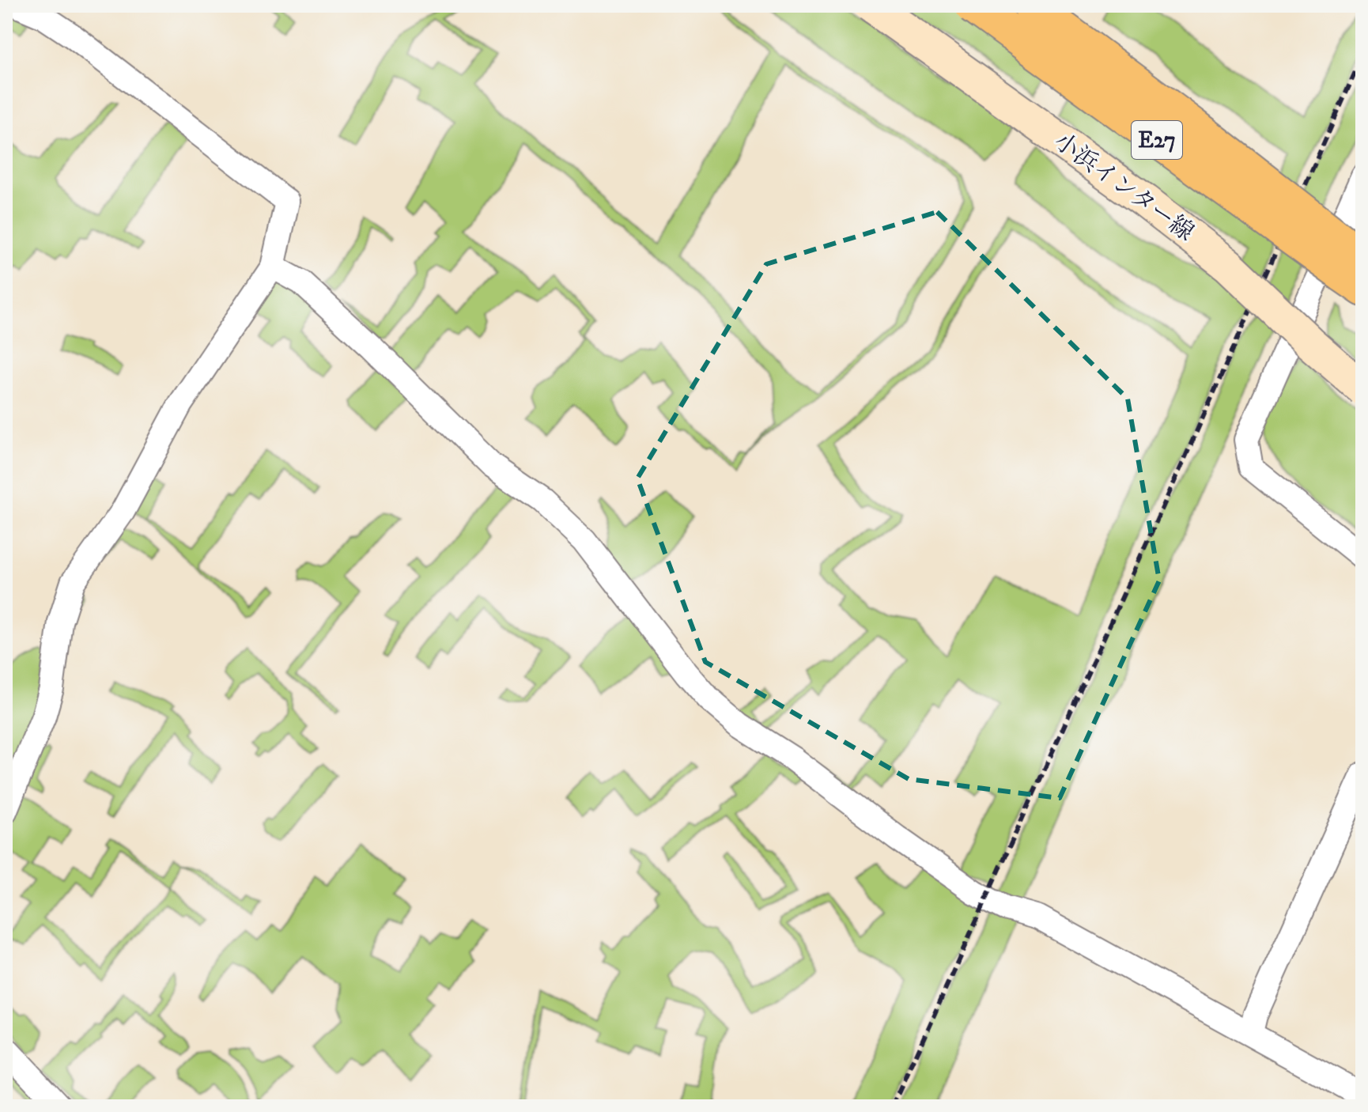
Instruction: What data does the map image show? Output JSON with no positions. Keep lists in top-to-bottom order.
{
  "streets": {
    "highway": ["E27"],
    "main road": ["小浜インター線"]
  }
}
